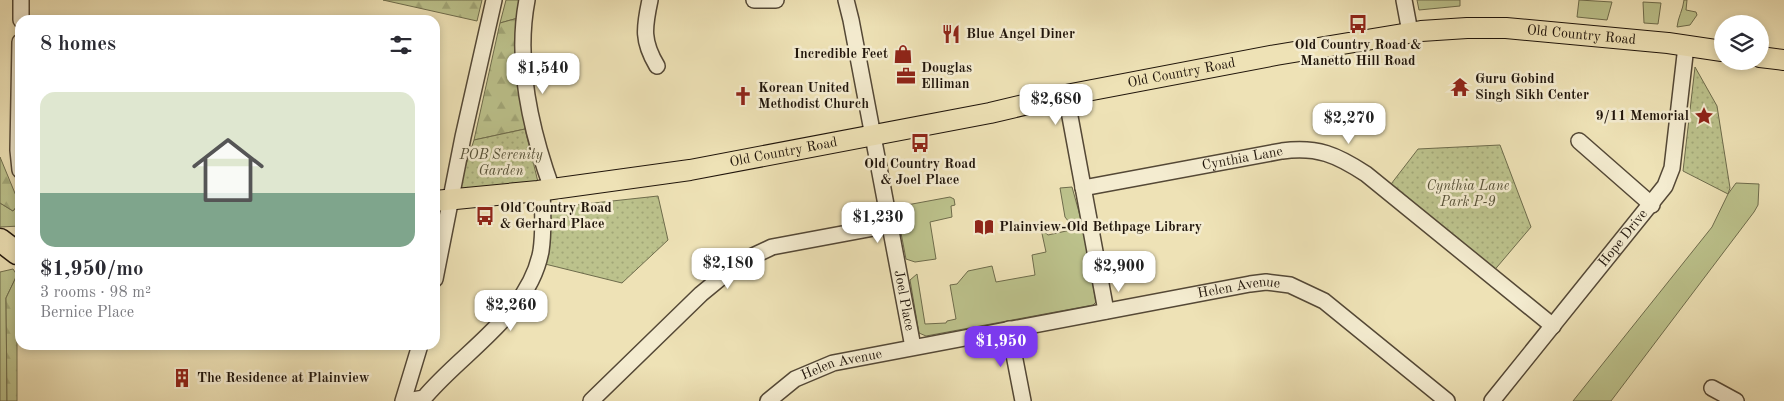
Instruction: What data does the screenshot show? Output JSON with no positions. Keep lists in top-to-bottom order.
{
  "streets": {
    "main road": ["Old Country Road"],
    "street": [
      "Cynthia Lane",
      "Hope Drive",
      "Helen Avenue",
      "Joel Place"
    ]
  },
  "crossings": [
    ["Old Country Road", "Hope Drive"],
    ["Old Country Road", "Joel Place"],
    ["Cynthia Lane", "Hope Drive"],
    ["Helen Avenue", "Joel Place"]
  ],
  "parks": ["POB Serenity Garden", "Cynthia Lane Park P-9"],
  "places": {
    "bus stop": ["Old Country Road & Manetto Hill Road", "Old Country Road & Joel Place", "Old Country Road & Gerhard Place"],
    "restaurant": ["Blue Angel Diner"],
    "shop": ["Incredible Feet"],
    "office": ["Douglas Elliman"],
    "temple": ["Guru Gobind Singh Sikh Center"],
    "church": ["Korean United Methodist Church"],
    "place": ["9/11 Memorial"],
    "library": ["Plainview-Old Bethpage Library"],
    "building": ["The Residence at Plainview"]
  },
  "page": {
    "heading": "8 homes",
    "price": [
      "$1,540",
      "$2,680",
      "$2,270",
      "$1,230",
      "$2,180",
      "$2,900",
      "$2,260",
      "$1,950"
    ],
    "list": [
      {
        "name": "$1,950/mo",
        "note": "3 rooms · 98 m² · Bernice Place"
      }
    ]
  }
}
